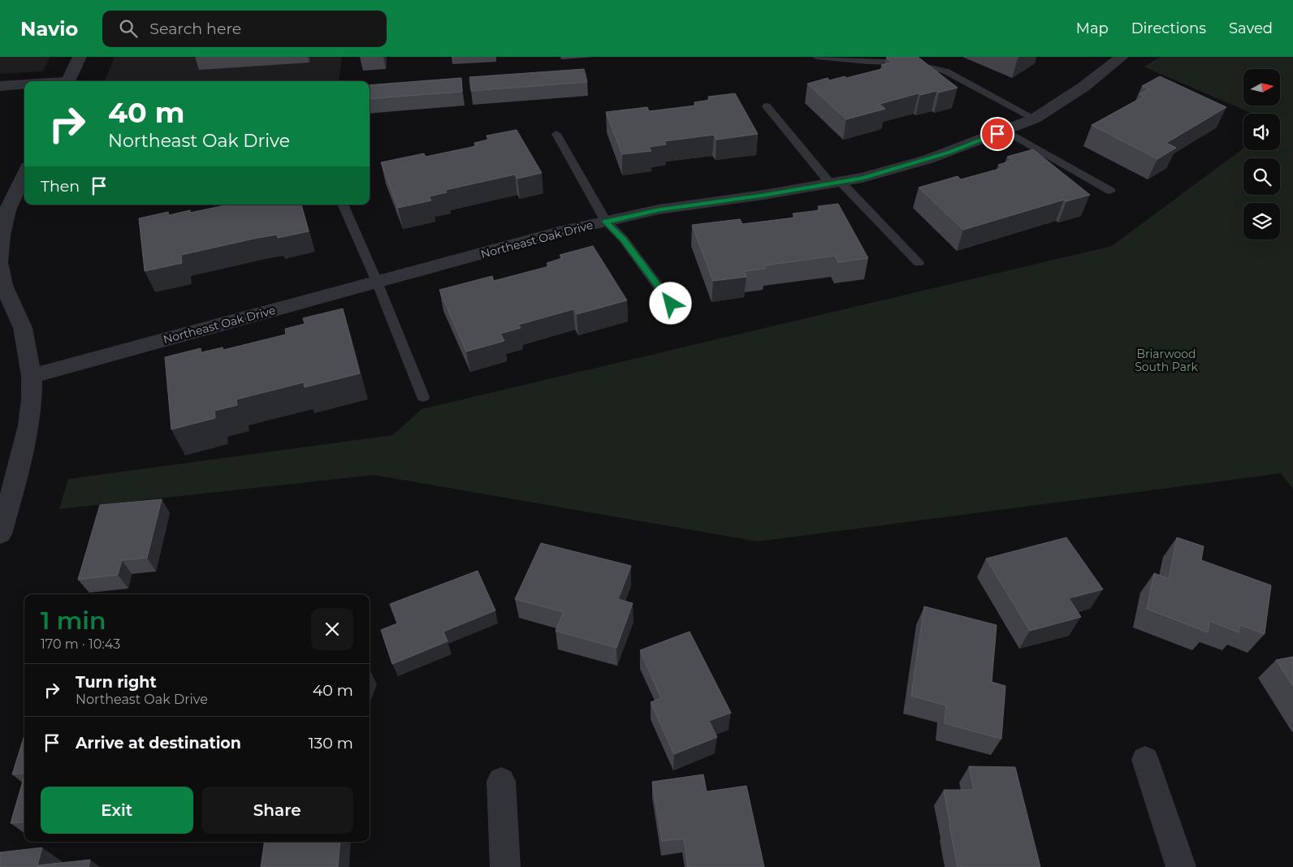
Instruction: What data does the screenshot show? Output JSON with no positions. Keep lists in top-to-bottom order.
{
  "streets": {
    "street": ["Northeast Oak Drive"]
  },
  "parks": ["Briarwood South Park"],
  "north": "right",
  "page": {
    "header": "Navio",
    "search": "Search here",
    "nav": ["Map", "Directions", "Saved"],
    "turn": ["40 m", "Northeast Oak Drive"],
    "then": "Then",
    "heading": ["1 min", "170 m · 10:43"],
    "list": [
      {
        "name": "Turn right",
        "note": "Northeast Oak Drive",
        "value": "40 m"
      },
      {
        "name": "Arrive at destination",
        "value": "130 m"
      }
    ],
    "buttons": ["Exit", "Share"]
  }
}
